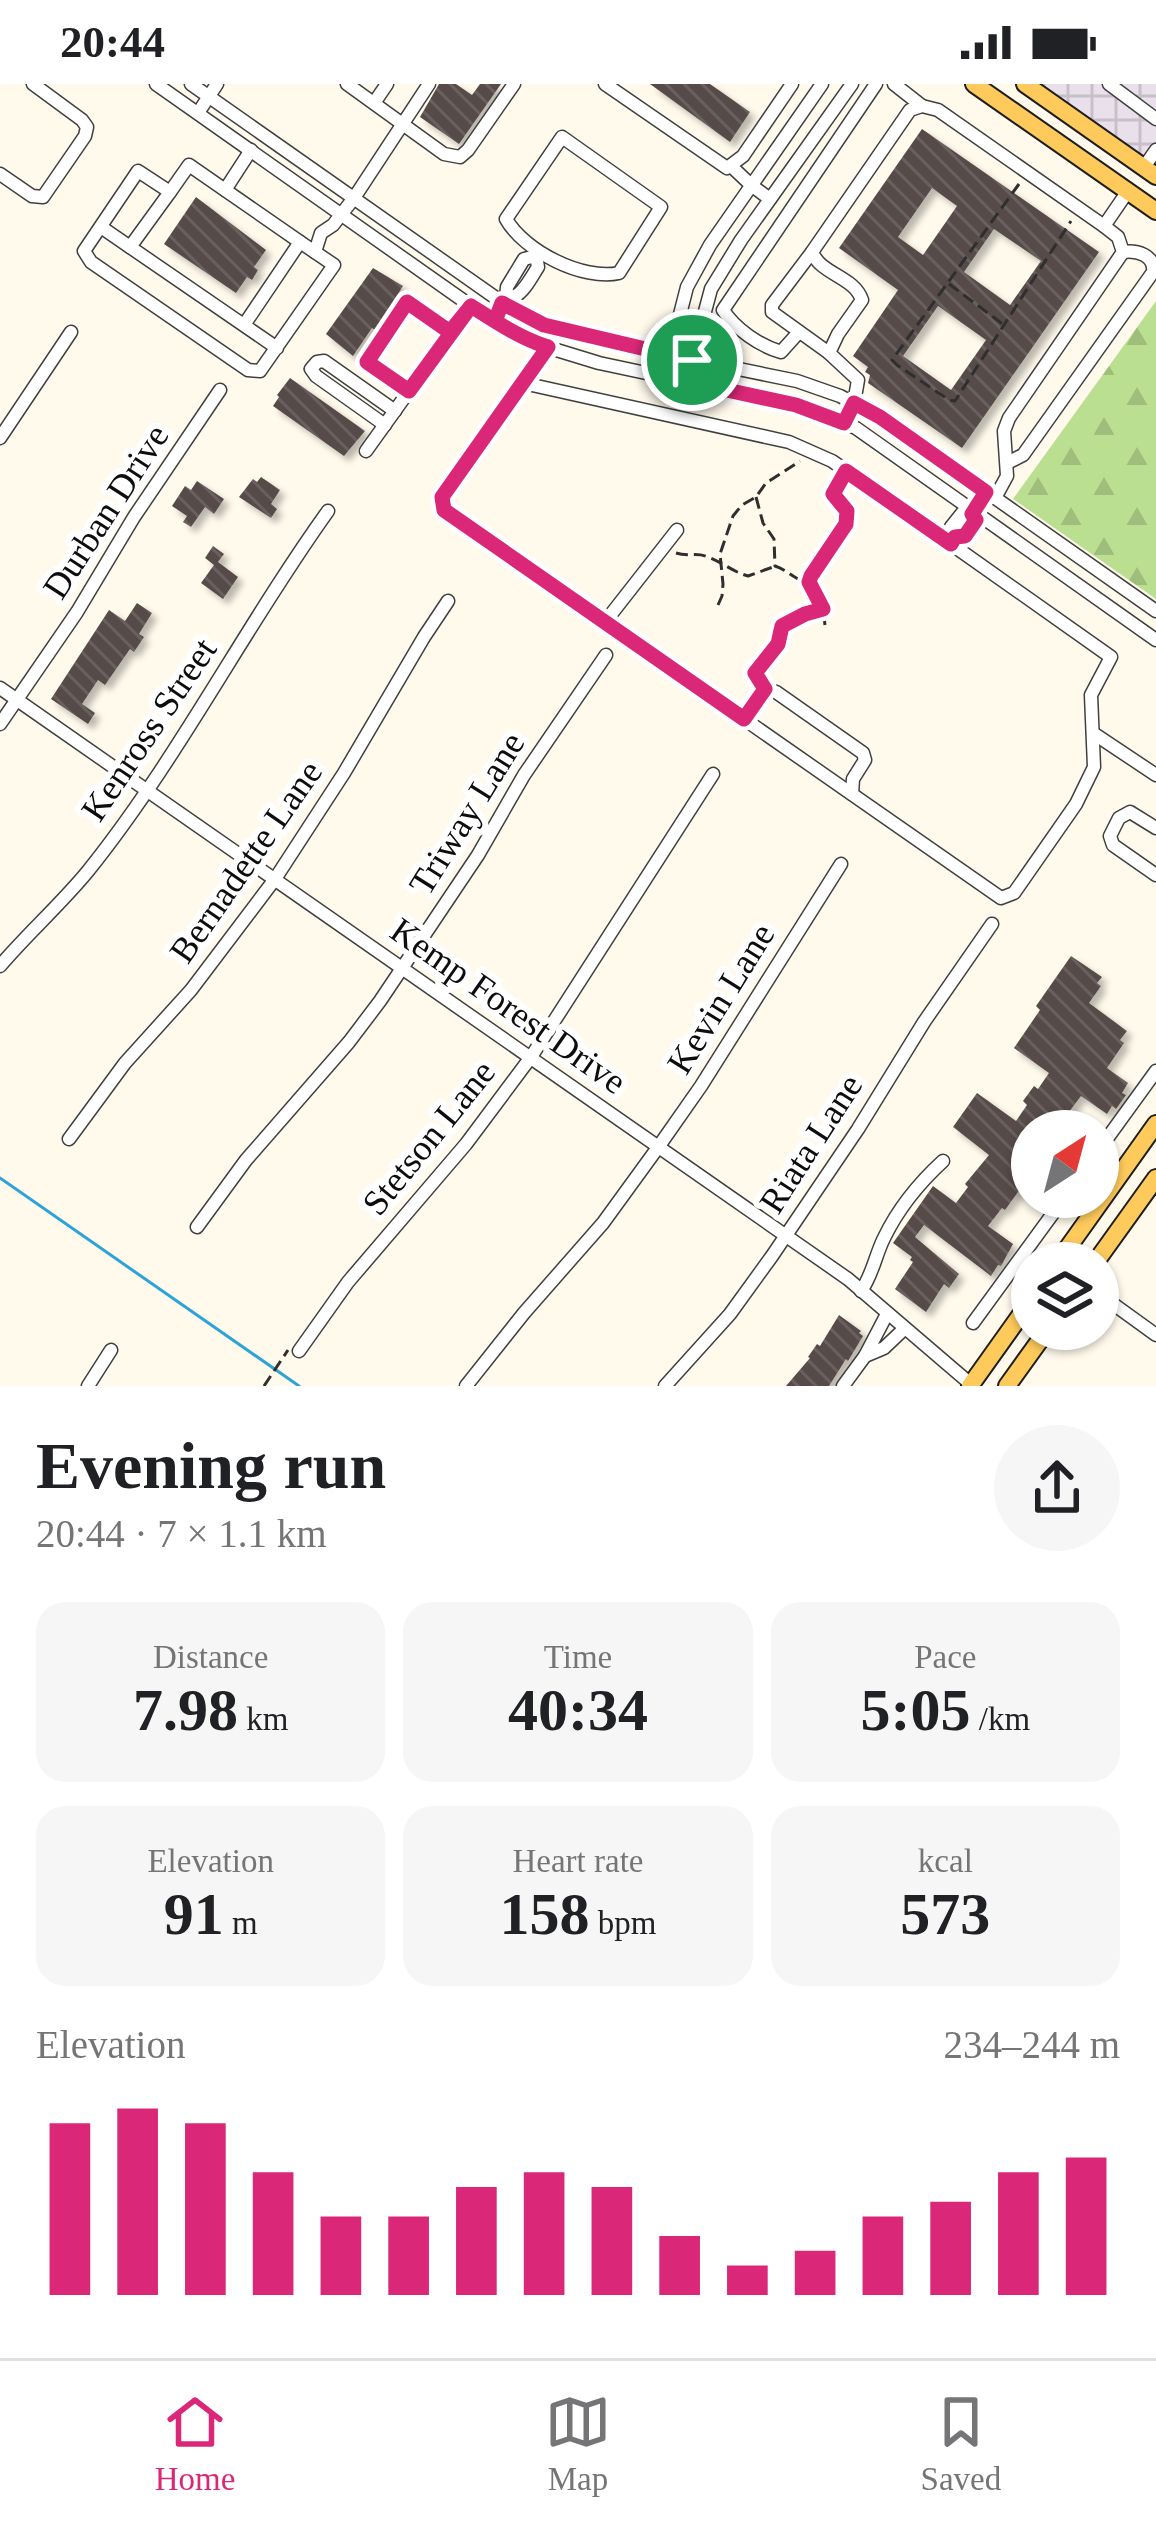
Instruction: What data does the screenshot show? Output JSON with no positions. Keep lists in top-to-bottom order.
{
  "streets": {
    "street": [
      "Durban Drive",
      "Kenross Street",
      "Triway Lane",
      "Bernadette Lane",
      "Kevin Lane",
      "Kemp Forest Drive",
      "Stetson Lane",
      "Riata Lane"
    ]
  },
  "crossings": [
    ["Durban Drive", "Kemp Forest Drive"],
    ["Kenross Street", "Kemp Forest Drive"],
    ["Triway Lane", "Kemp Forest Drive"],
    ["Bernadette Lane", "Kemp Forest Drive"],
    ["Kevin Lane", "Kemp Forest Drive"],
    ["Kemp Forest Drive", "Stetson Lane"],
    ["Kemp Forest Drive", "Riata Lane"]
  ],
  "north": "top right",
  "page": {
    "status": "20:44",
    "heading": ["Evening run", "20:44 · 7 × 1.1 km"],
    "stats": [
      ["Distance", "7.98 km"],
      ["Time", "40:34"],
      ["Pace", "5:05 /km"],
      ["Elevation", "91 m"],
      ["Heart rate", "158 bpm"],
      ["kcal", "573"]
    ],
    "chart": ["Elevation", "234–244 m"],
    "tabs": ["Home", "Map", "Saved"]
  }
}
